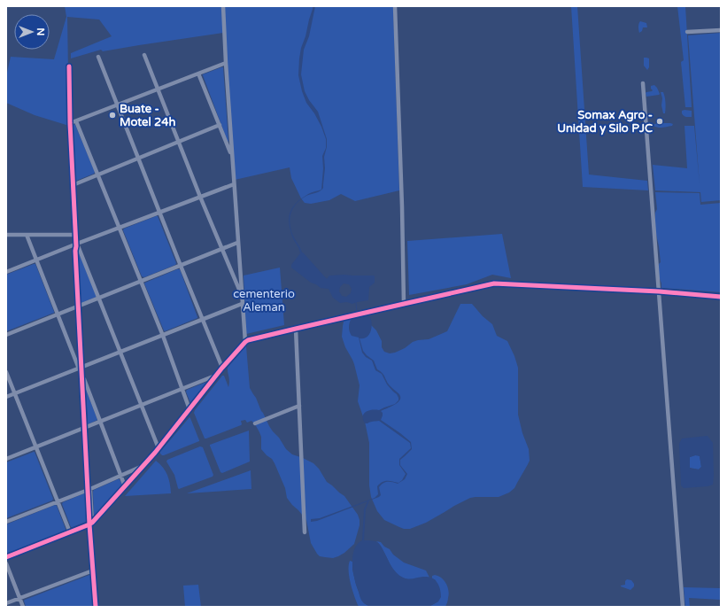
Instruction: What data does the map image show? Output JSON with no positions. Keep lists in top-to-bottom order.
{
  "parks": ["cementerio Aleman"],
  "places": ["Buate - Motel 24h", "Somax Agro - Unidad y Silo PJC"],
  "north": "right"
}
